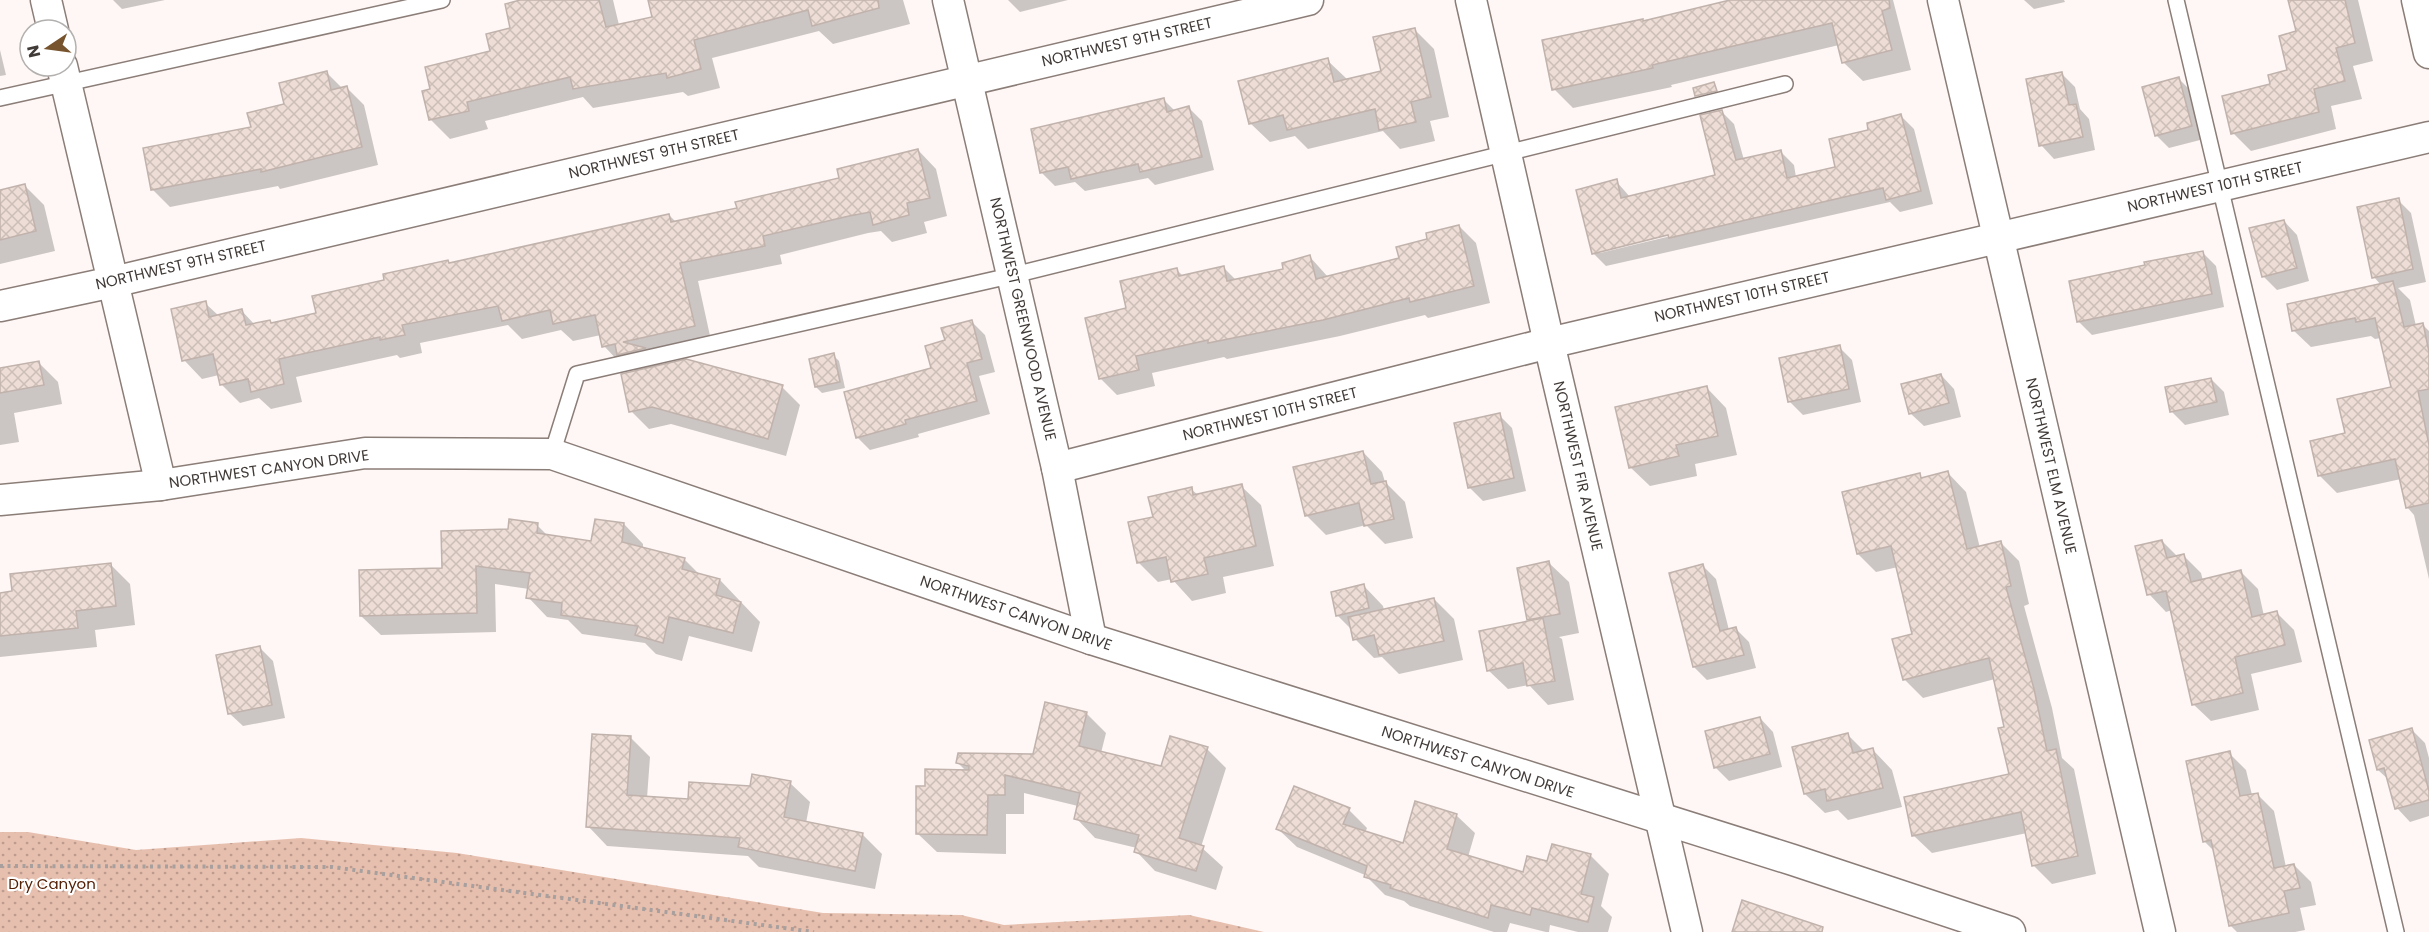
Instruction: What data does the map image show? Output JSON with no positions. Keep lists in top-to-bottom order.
{
  "streets": {
    "street": [
      "NORTHWEST 9TH STREET",
      "NORTHWEST 10TH STREET",
      "NORTHWEST GREENWOOD AVENUE",
      "NORTHWEST FIR AVENUE",
      "NORTHWEST ELM AVENUE",
      "NORTHWEST CANYON DRIVE"
    ]
  },
  "crossings": [
    ["NORTHWEST 9TH STREET", "NORTHWEST GREENWOOD AVENUE"],
    ["NORTHWEST 10TH STREET", "NORTHWEST GREENWOOD AVENUE"],
    ["NORTHWEST 10TH STREET", "NORTHWEST FIR AVENUE"],
    ["NORTHWEST 10TH STREET", "NORTHWEST ELM AVENUE"],
    ["NORTHWEST GREENWOOD AVENUE", "NORTHWEST CANYON DRIVE"],
    ["NORTHWEST FIR AVENUE", "NORTHWEST CANYON DRIVE"]
  ],
  "parks": ["Dry Canyon"],
  "north": "left"
}
